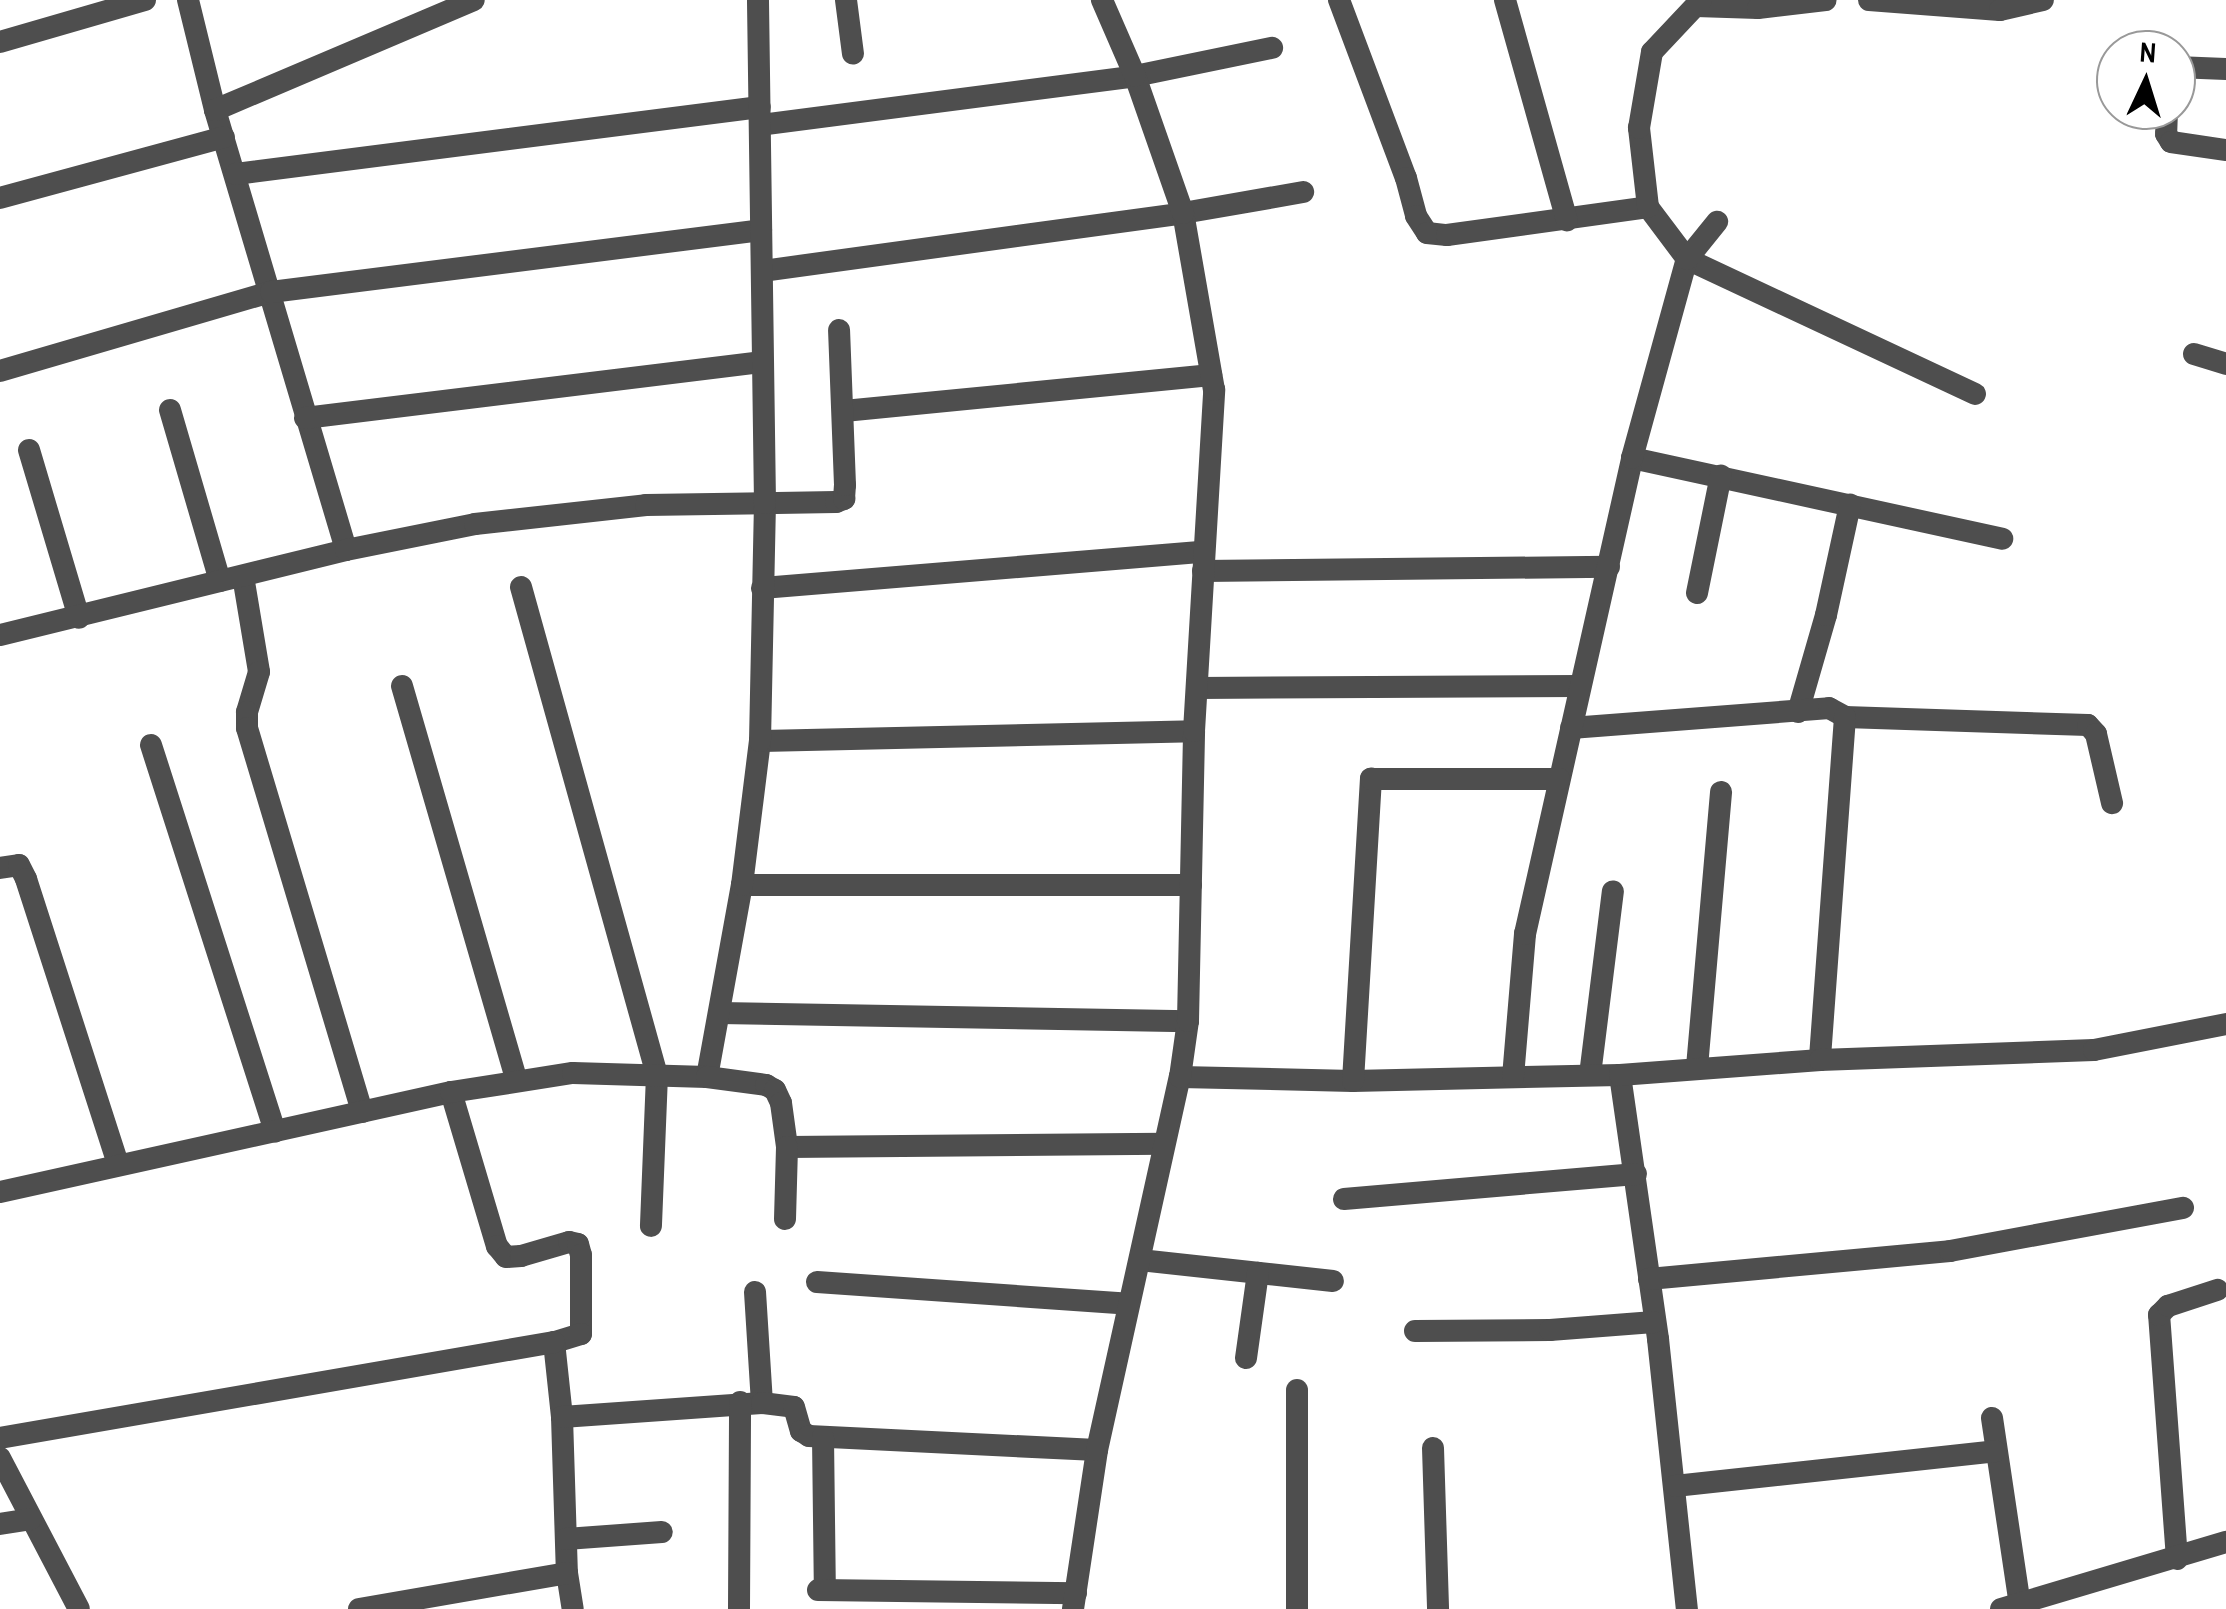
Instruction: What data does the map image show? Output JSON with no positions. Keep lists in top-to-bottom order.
{
  "north": "top"
}
